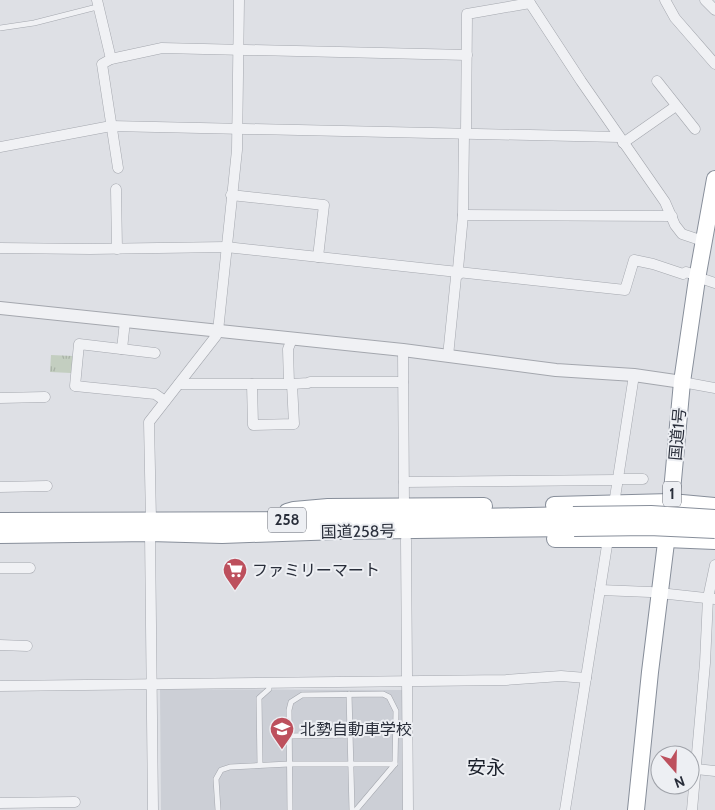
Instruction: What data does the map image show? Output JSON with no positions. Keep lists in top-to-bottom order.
{
  "streets": {
    "highway": [
      "国道1号",
      "1",
      "258",
      "国道258号"
    ]
  },
  "districts": ["安永"],
  "places": {
    "supermarket": ["ファミリーマート"],
    "school or university": ["北勢自動車学校"]
  },
  "north": "bottom"
}
